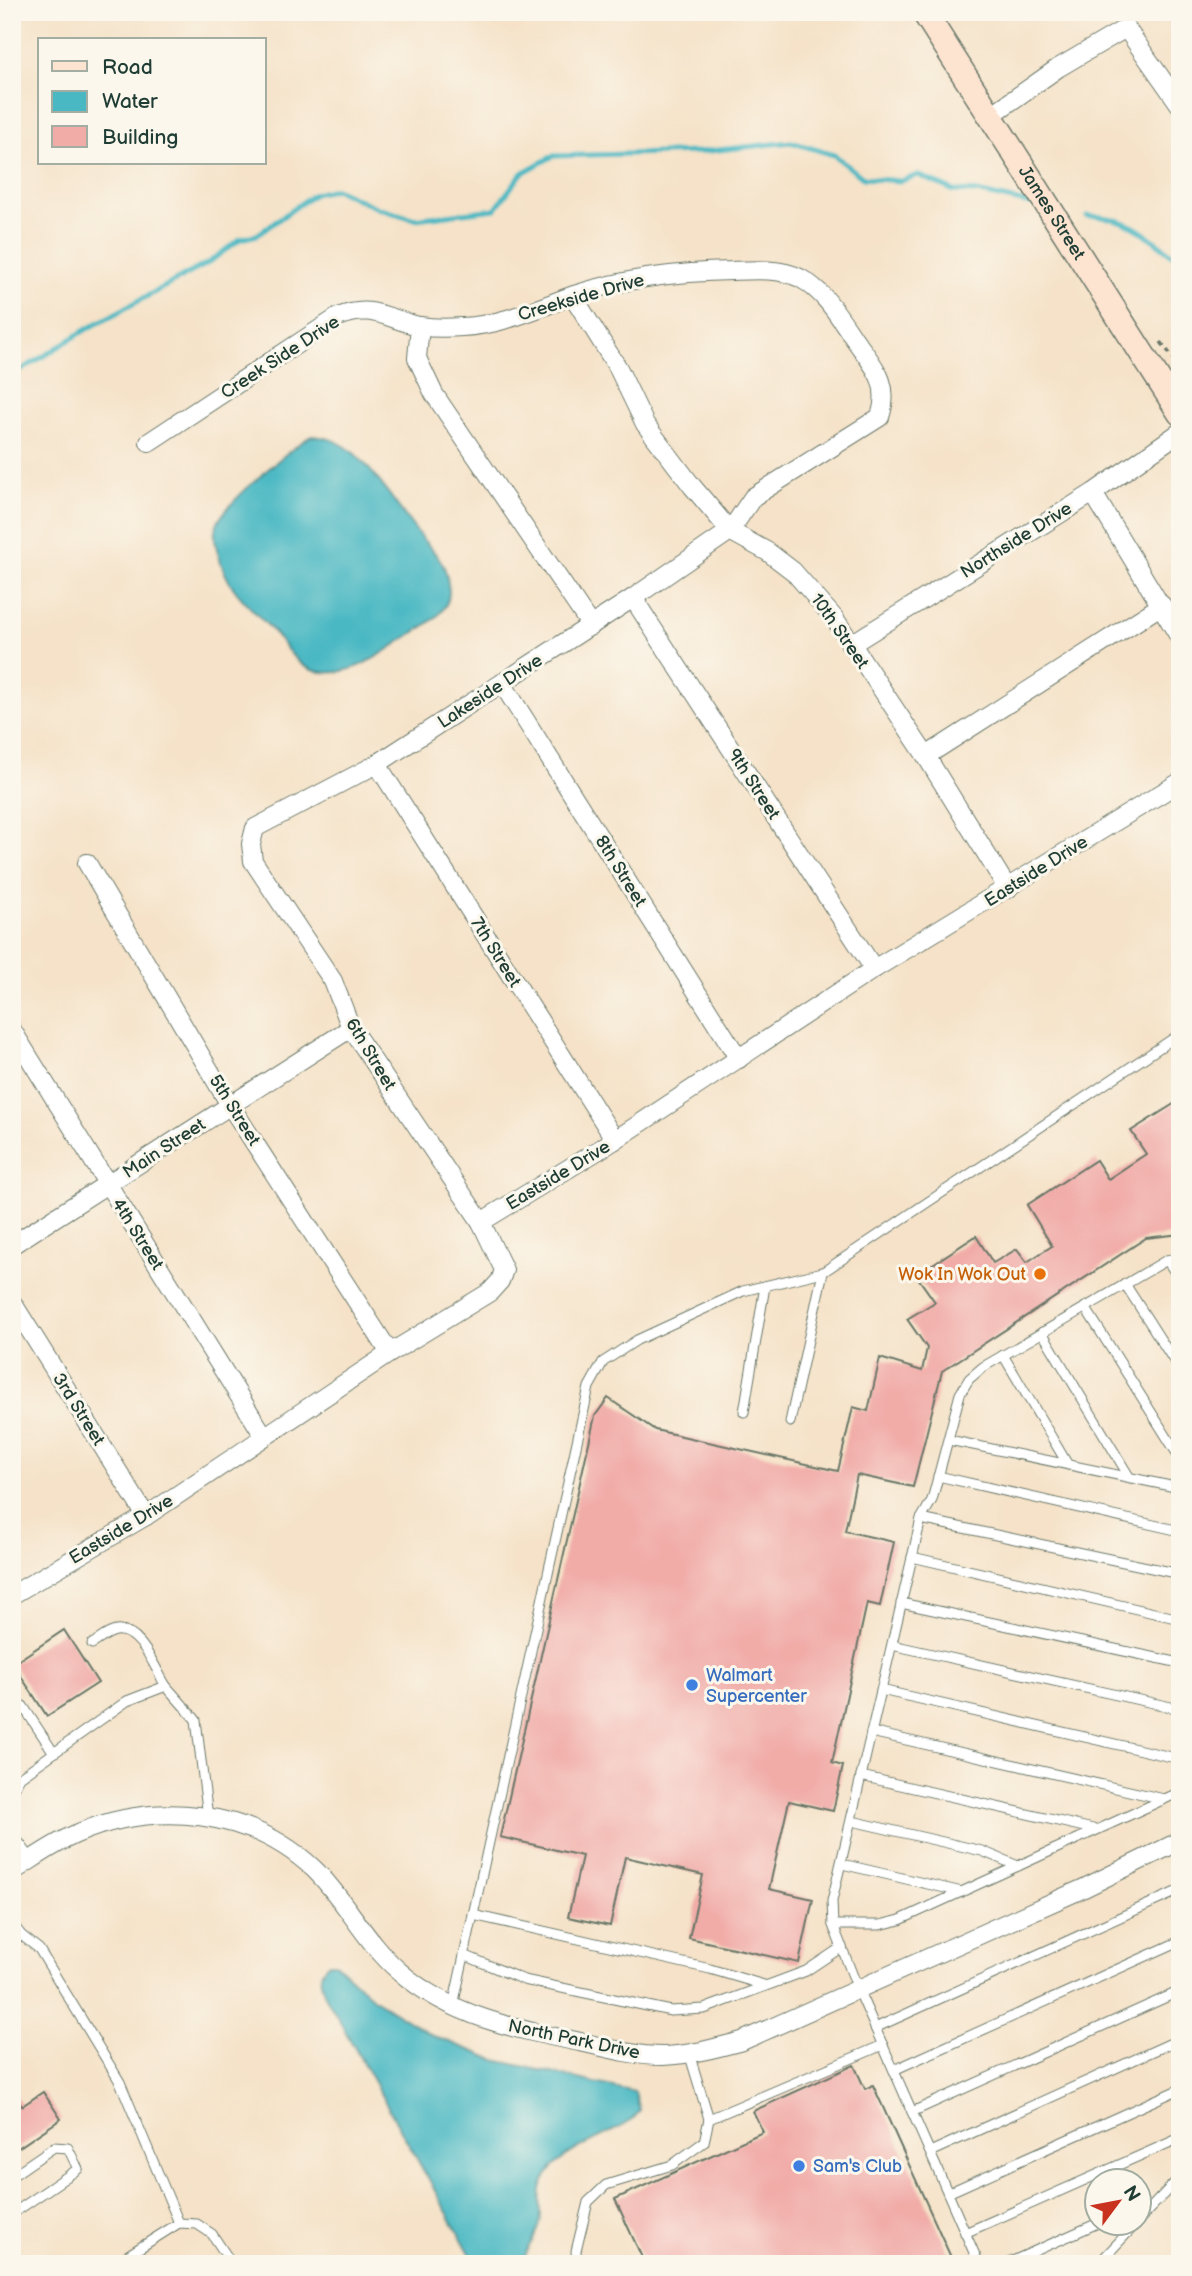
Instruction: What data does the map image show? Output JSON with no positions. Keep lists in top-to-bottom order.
{
  "streets": {
    "street": [
      "James Street",
      "Creekside Drive",
      "Creek Side Drive",
      "Northside Drive",
      "10th Street",
      "Lakeside Drive",
      "9th Street",
      "8th Street",
      "Eastside Drive",
      "7th Street",
      "6th Street",
      "5th Street",
      "Main Street",
      "4th Street",
      "3rd Street",
      "North Park Drive"
    ]
  },
  "crossings": [
    ["Creekside Drive", "Creek Side Drive"],
    ["Creekside Drive", "10th Street"],
    ["Creekside Drive", "Lakeside Drive"],
    ["Northside Drive", "10th Street"],
    ["10th Street", "Lakeside Drive"],
    ["10th Street", "Eastside Drive"],
    ["Lakeside Drive", "9th Street"],
    ["Lakeside Drive", "8th Street"],
    ["Lakeside Drive", "7th Street"],
    ["Lakeside Drive", "6th Street"],
    ["9th Street", "Eastside Drive"],
    ["8th Street", "Eastside Drive"],
    ["Eastside Drive", "7th Street"],
    ["Eastside Drive", "6th Street"],
    ["Eastside Drive", "5th Street"],
    ["Eastside Drive", "4th Street"],
    ["Eastside Drive", "3rd Street"],
    ["6th Street", "Main Street"],
    ["5th Street", "Main Street"],
    ["Main Street", "4th Street"]
  ],
  "places": ["Wok In Wok Out", "Walmart Supercenter", "Sam's Club"],
  "legend": ["Road", "Water", "Building"],
  "north": "top right"
}
